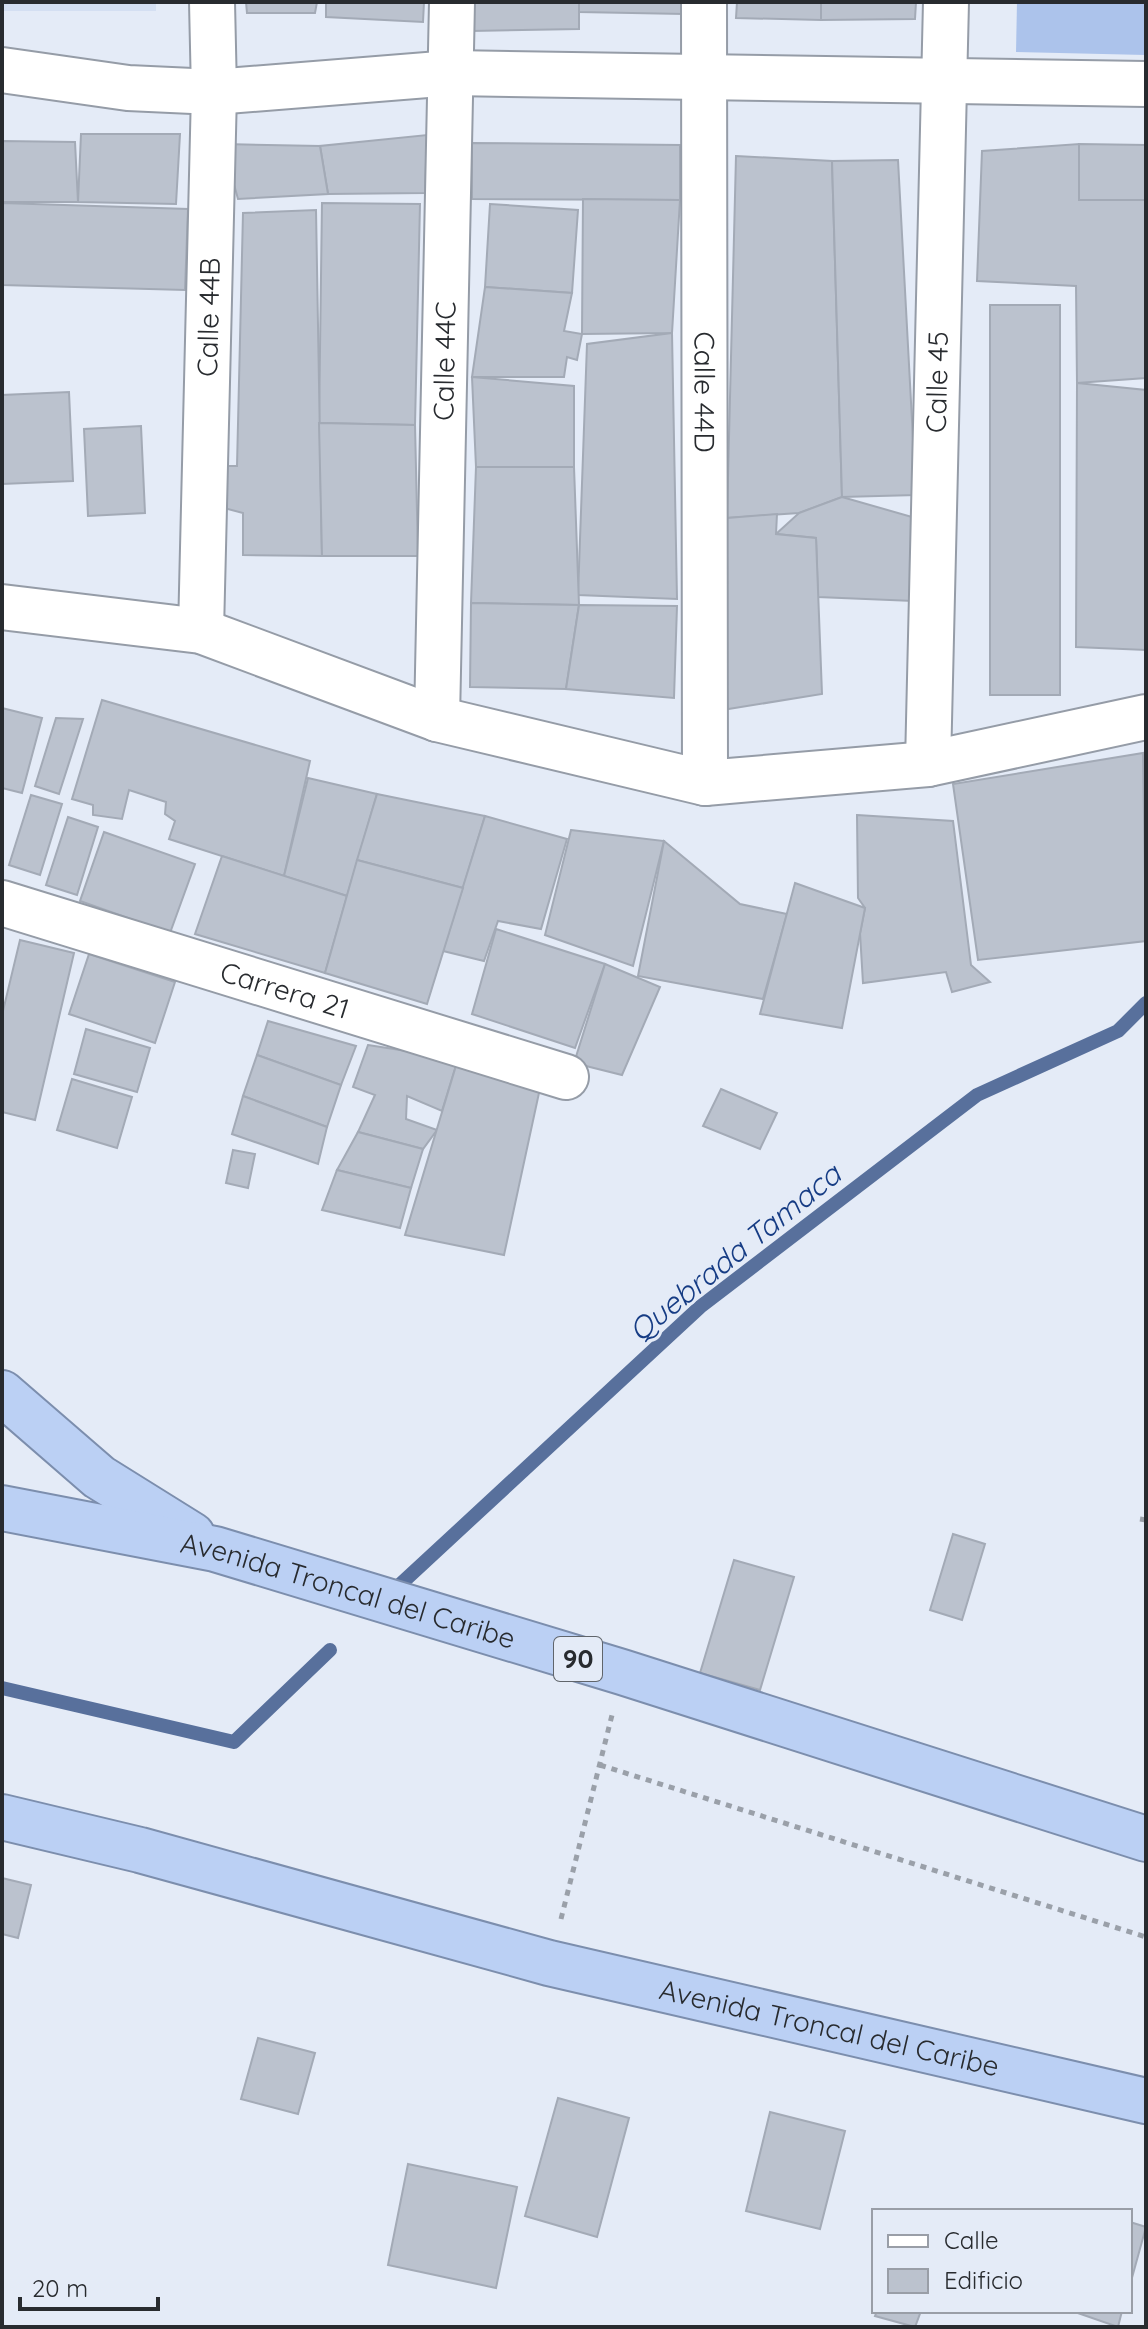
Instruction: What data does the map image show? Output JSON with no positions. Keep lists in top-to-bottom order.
{
  "streets": {
    "highway": ["Avenida Troncal del Caribe", "90"],
    "street": [
      "Calle 44B",
      "Calle 44C",
      "Calle 45",
      "Calle 44D",
      "Carrera 21"
    ]
  },
  "water": ["Quebrada Tamaca"],
  "legend": ["Calle", "Edificio"],
  "scale_bar": "20 m"
}
